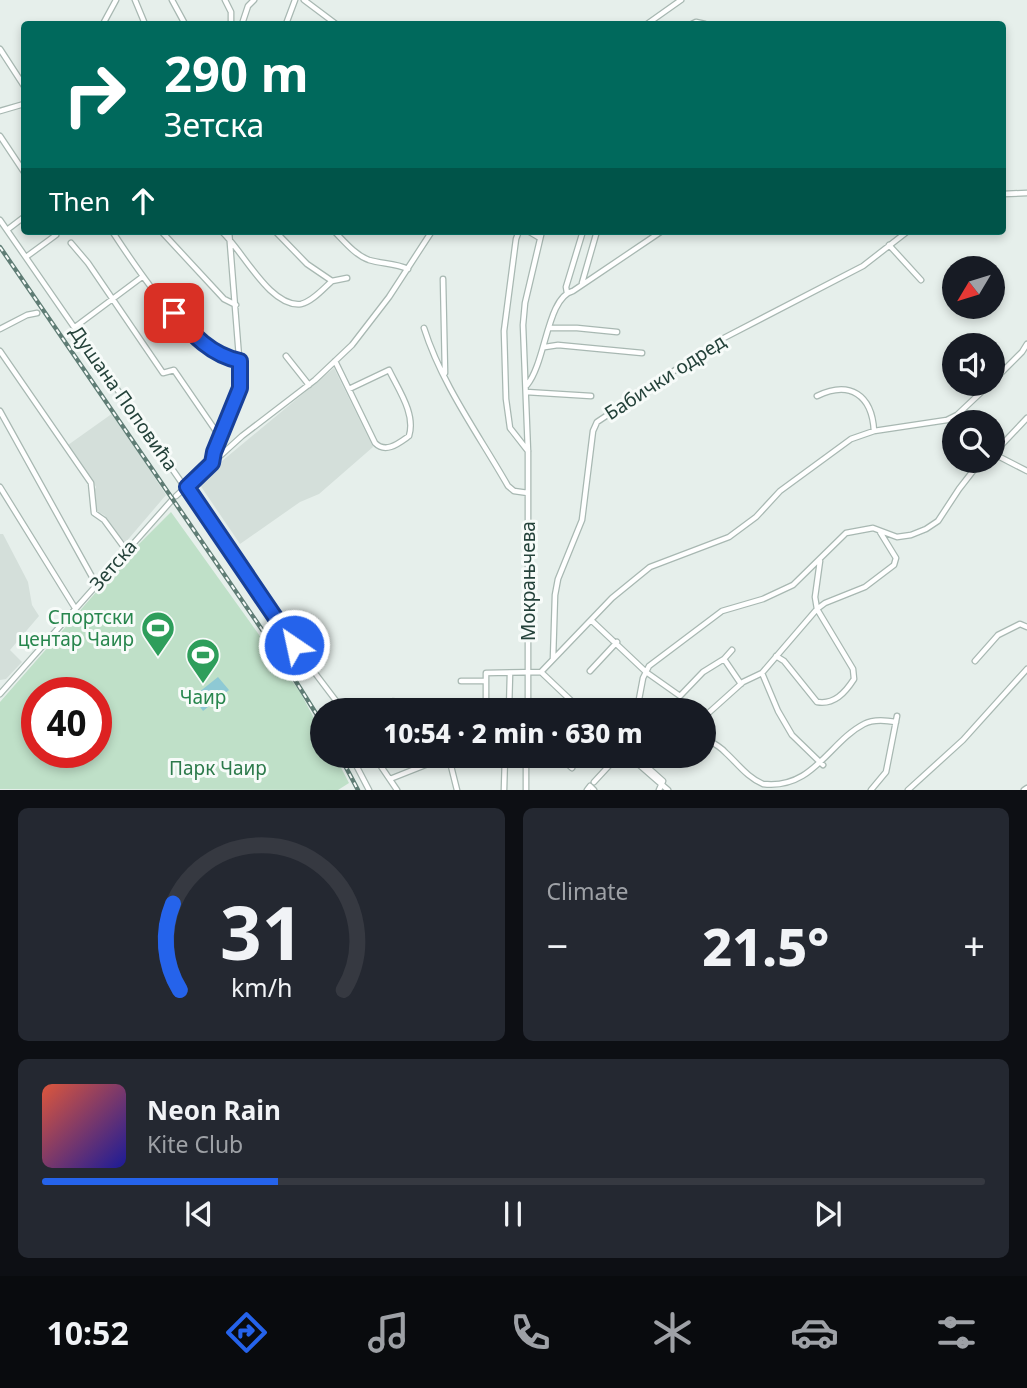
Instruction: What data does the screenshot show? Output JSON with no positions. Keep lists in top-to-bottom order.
{
  "streets": {
    "street": [
      "Бабички одред",
      "Душана Поповића",
      "Зетска",
      "Мокрањчева"
    ]
  },
  "crossings": [
    ["Душана Поповића", "Зетска"]
  ],
  "parks": ["Парк Чаир"],
  "places": {
    "sports": ["Спортски центар Чаир", "Чаир"]
  },
  "north": "bottom left",
  "page": {
    "turn": ["290 m", "Зетска"],
    "then": "Then",
    "limit": "40",
    "trip": "10:54 · 2 min · 630 m",
    "tile": "Climate",
    "heat": ["−", "21.5°", "+"],
    "song": ["Neon Rain", "Kite Club"],
    "tabs": "10:52",
    "gauge": ["31", "km/h"]
  }
}
